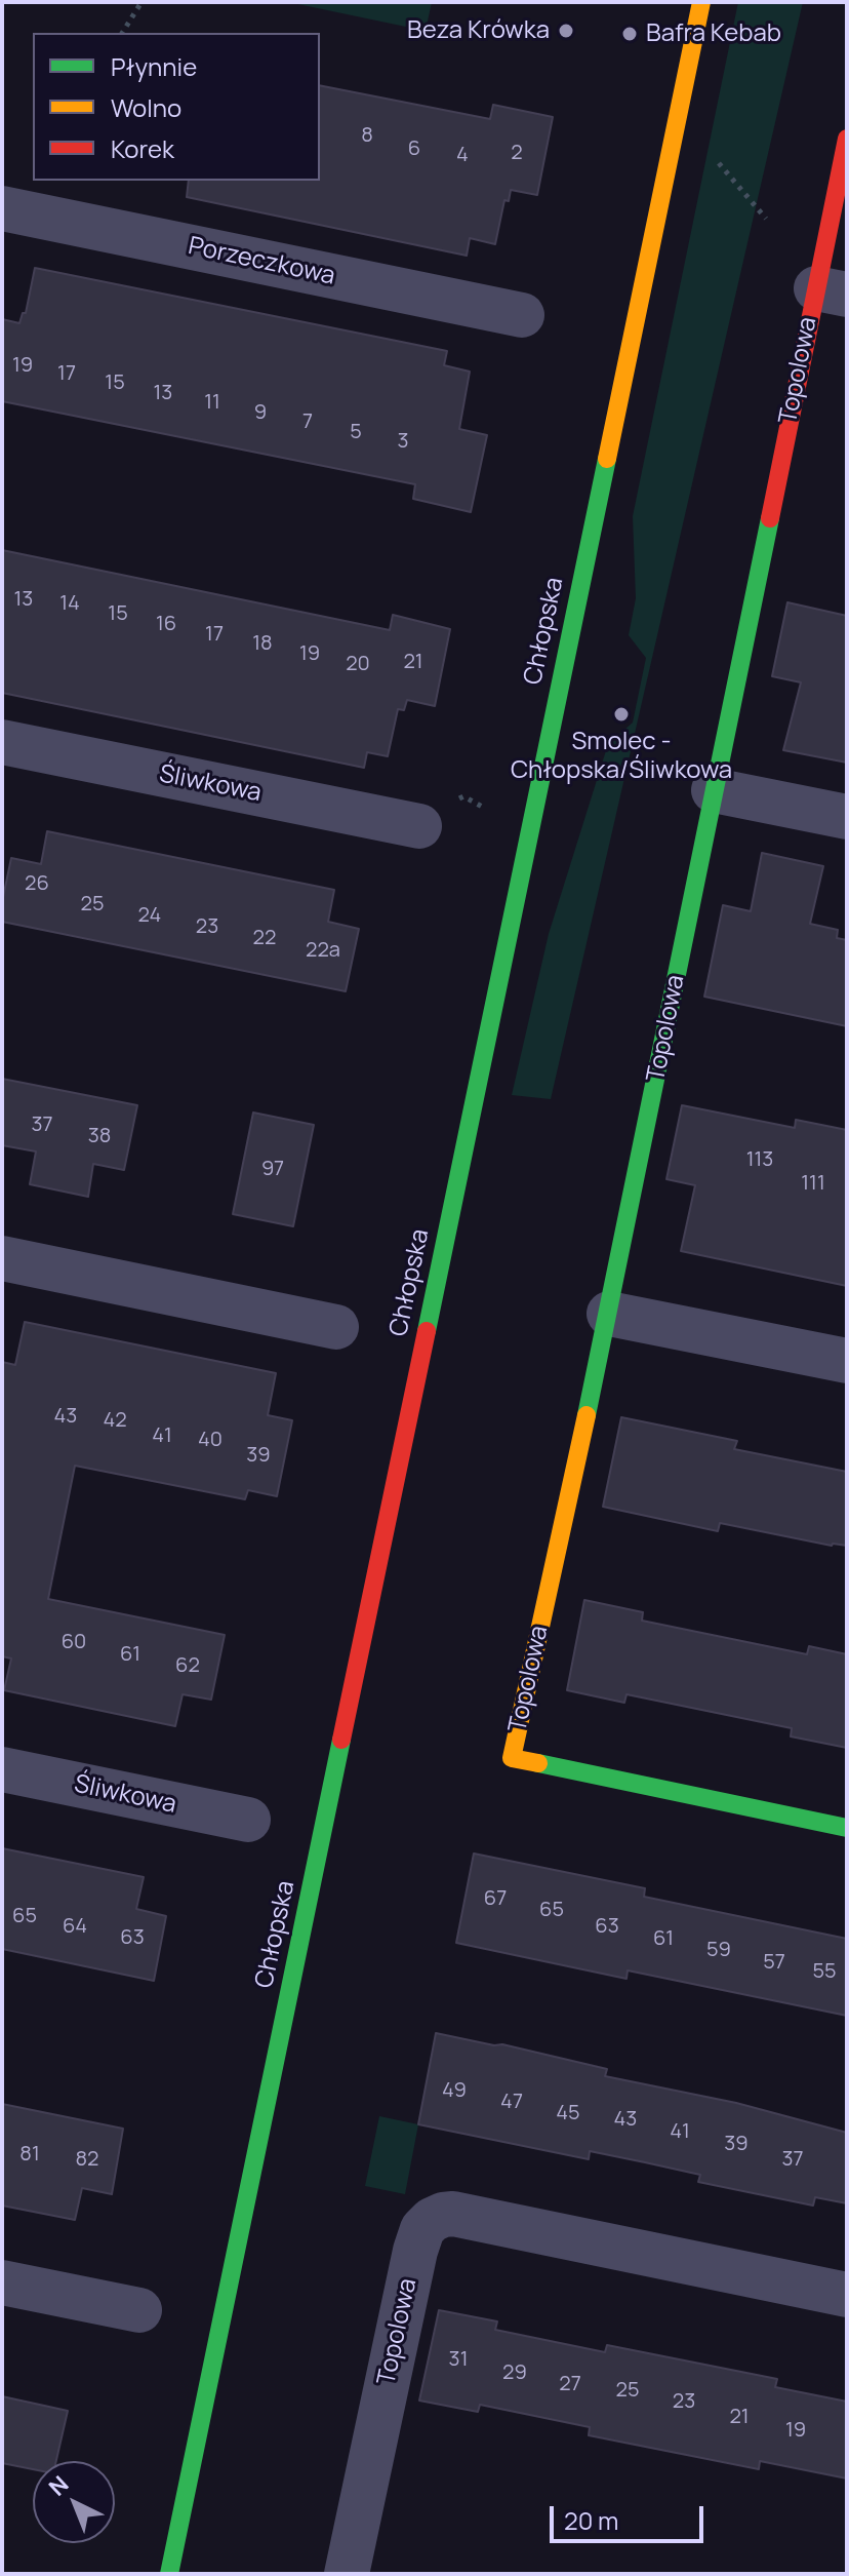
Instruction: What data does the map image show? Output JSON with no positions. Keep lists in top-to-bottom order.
{
  "streets": {
    "street": [
      "Porzeczkowa",
      "Topolowa",
      "Chłopska",
      "Śliwkowa"
    ]
  },
  "places": ["Beza Krówka", "Bafra Kebab", "Smolec - Chłopska/Śliwkowa"],
  "house_numbers": [
    "8",
    "6",
    "2",
    "4",
    "19",
    "17",
    "15",
    "13",
    "11",
    "9",
    "7",
    "5",
    "3",
    "13",
    "14",
    "15",
    "16",
    "17",
    "18",
    "19",
    "21",
    "20",
    "26",
    "25",
    "24",
    "23",
    "22",
    "22a",
    "37",
    "38",
    "113",
    "97",
    "111",
    "43",
    "42",
    "41",
    "40",
    "39",
    "60",
    "61",
    "62",
    "67",
    "65",
    "65",
    "64",
    "63",
    "63",
    "61",
    "59",
    "57",
    "55",
    "49",
    "47",
    "45",
    "43",
    "41",
    "39",
    "81",
    "82",
    "37",
    "31",
    "29",
    "27",
    "25",
    "23",
    "21",
    "19"
  ],
  "legend": ["Płynnie", "Wolno", "Korek"],
  "scale_bar": "20 m",
  "north": "top left"
}
